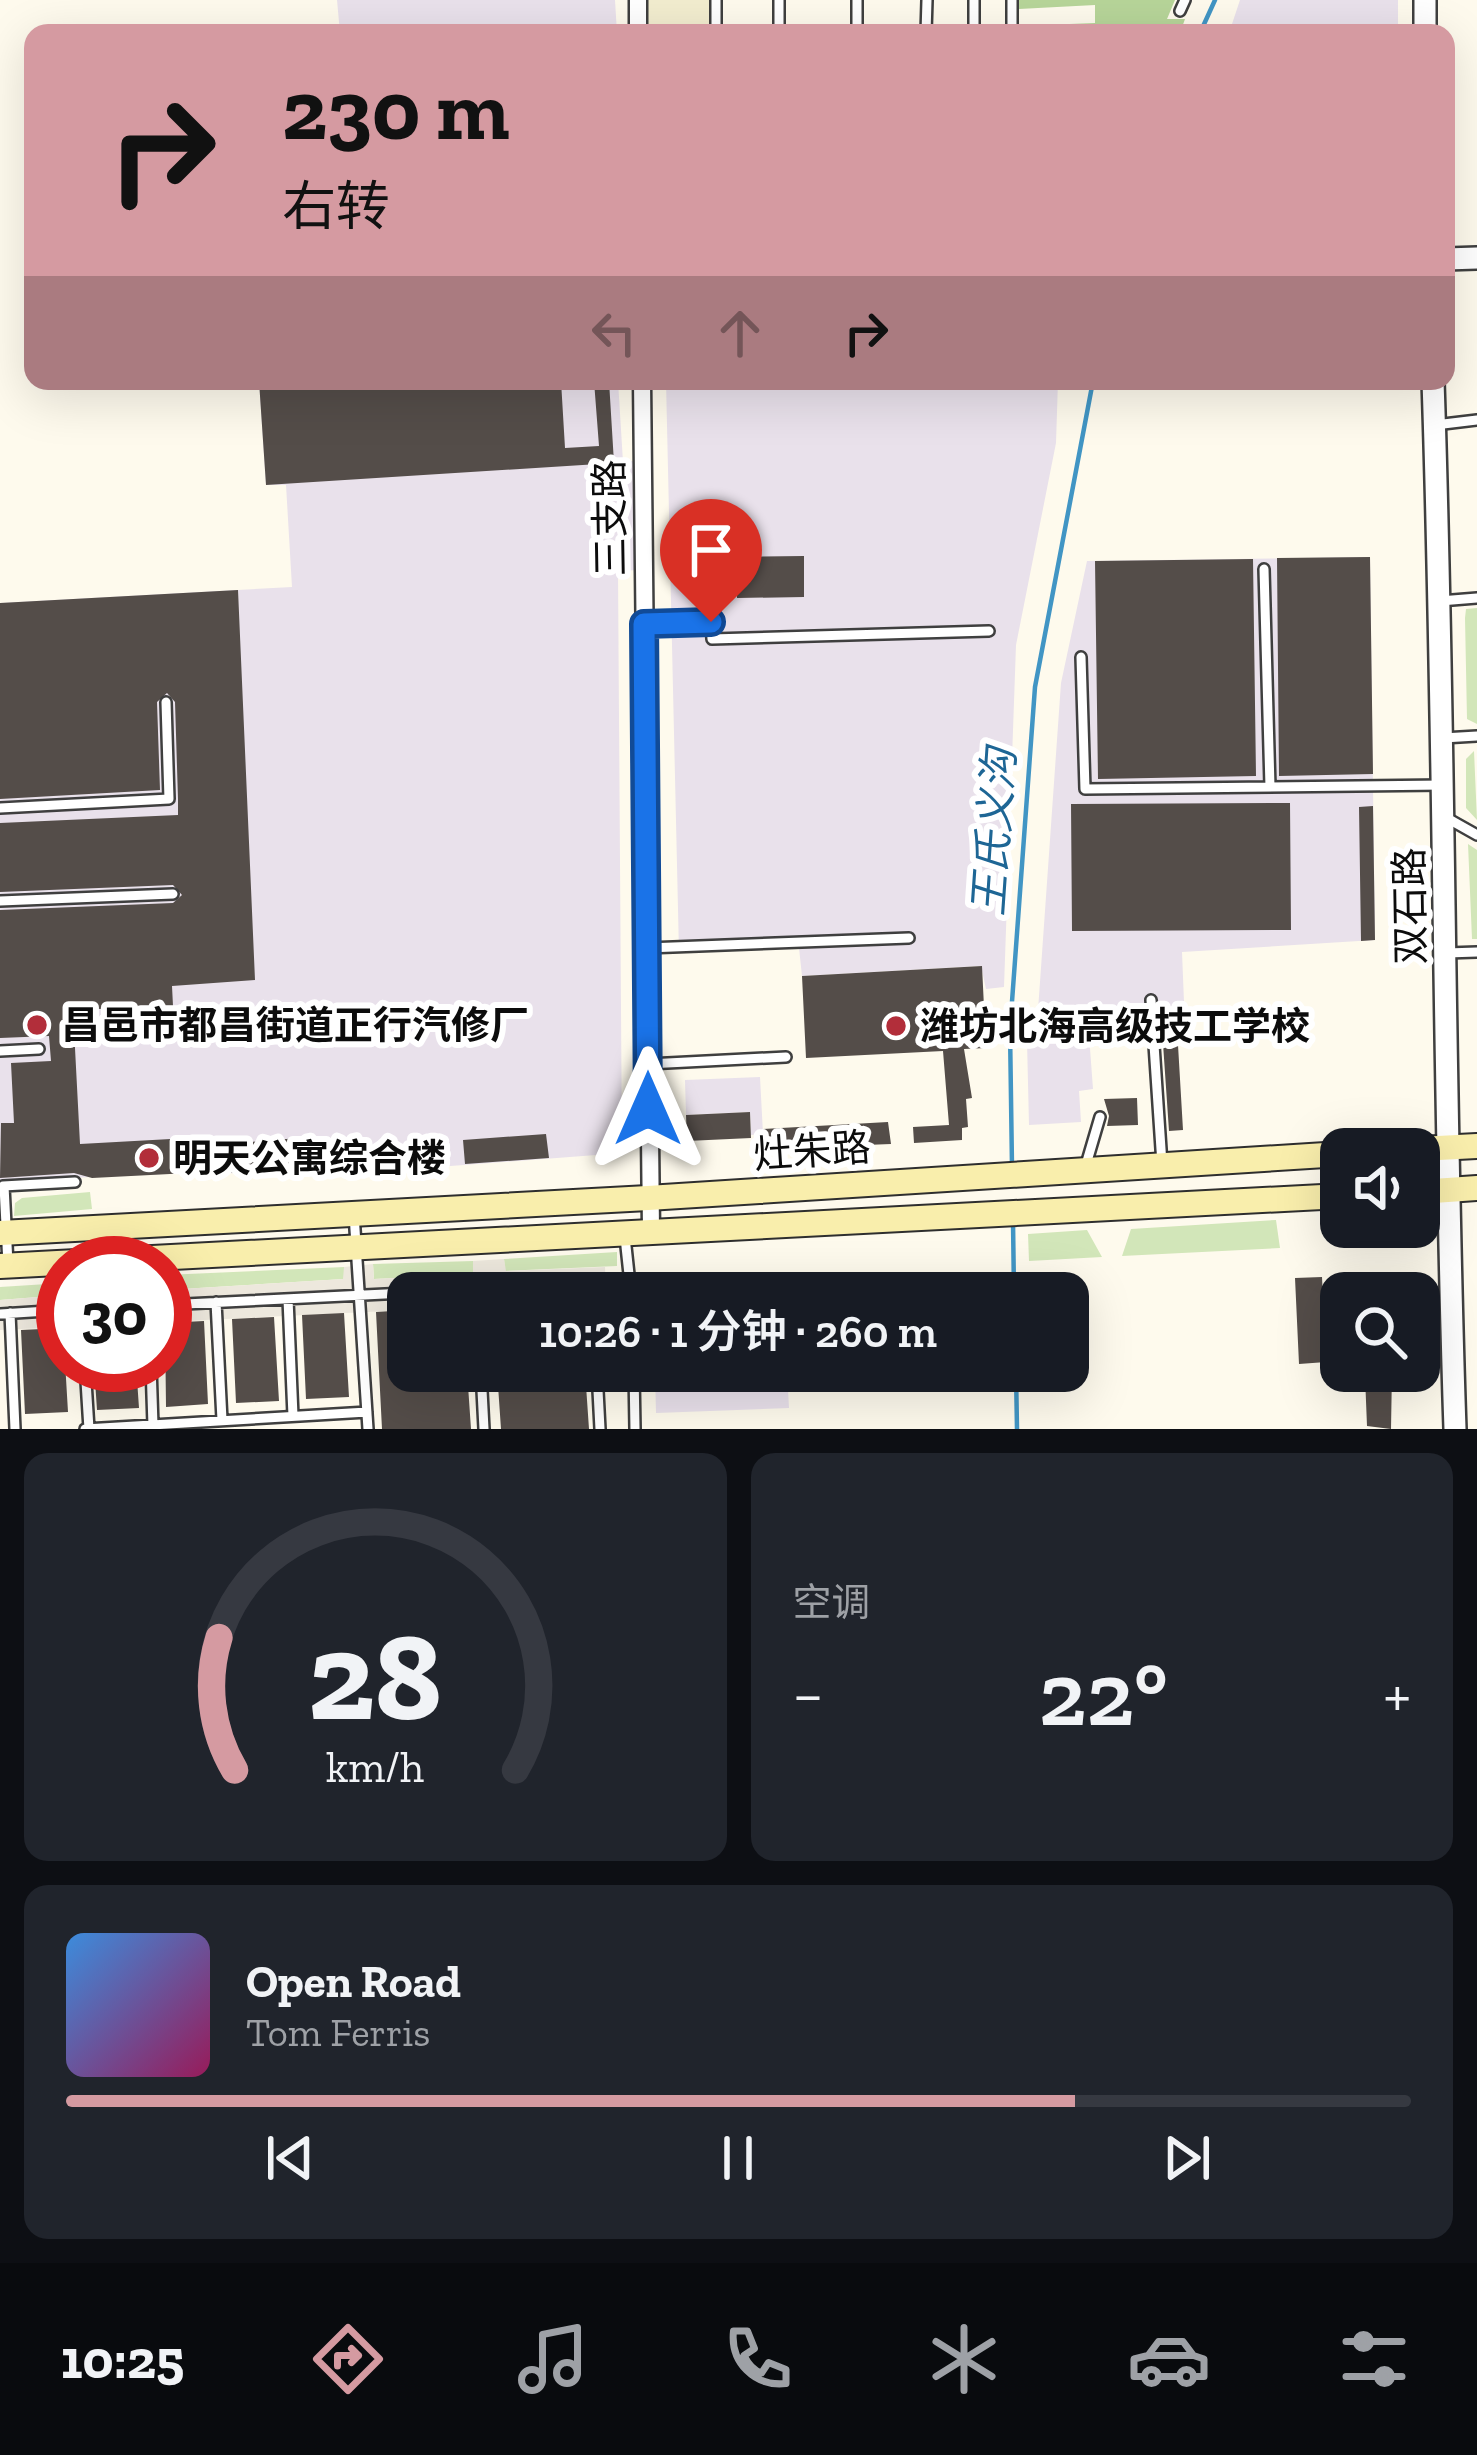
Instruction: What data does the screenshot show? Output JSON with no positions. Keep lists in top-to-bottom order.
{
  "streets": {
    "main road": ["灶朱路"],
    "street": ["三支路", "双石路"]
  },
  "crossings": [
    ["三支路", "灶朱路"]
  ],
  "water": ["王氏义沟"],
  "places": ["昌邑市都昌街道正行汽修厂", "潍坊北海高级技工学校", "明天公寓综合楼"],
  "page": {
    "turn": ["230 m", "右转"],
    "limit": "30",
    "trip": "10:26 · 1 分钟 · 260 m",
    "tile": "空调",
    "heat": ["−", "22°", "+"],
    "song": ["Open Road", "Tom Ferris"],
    "tabs": "10:25",
    "gauge": ["28", "km/h"]
  }
}
